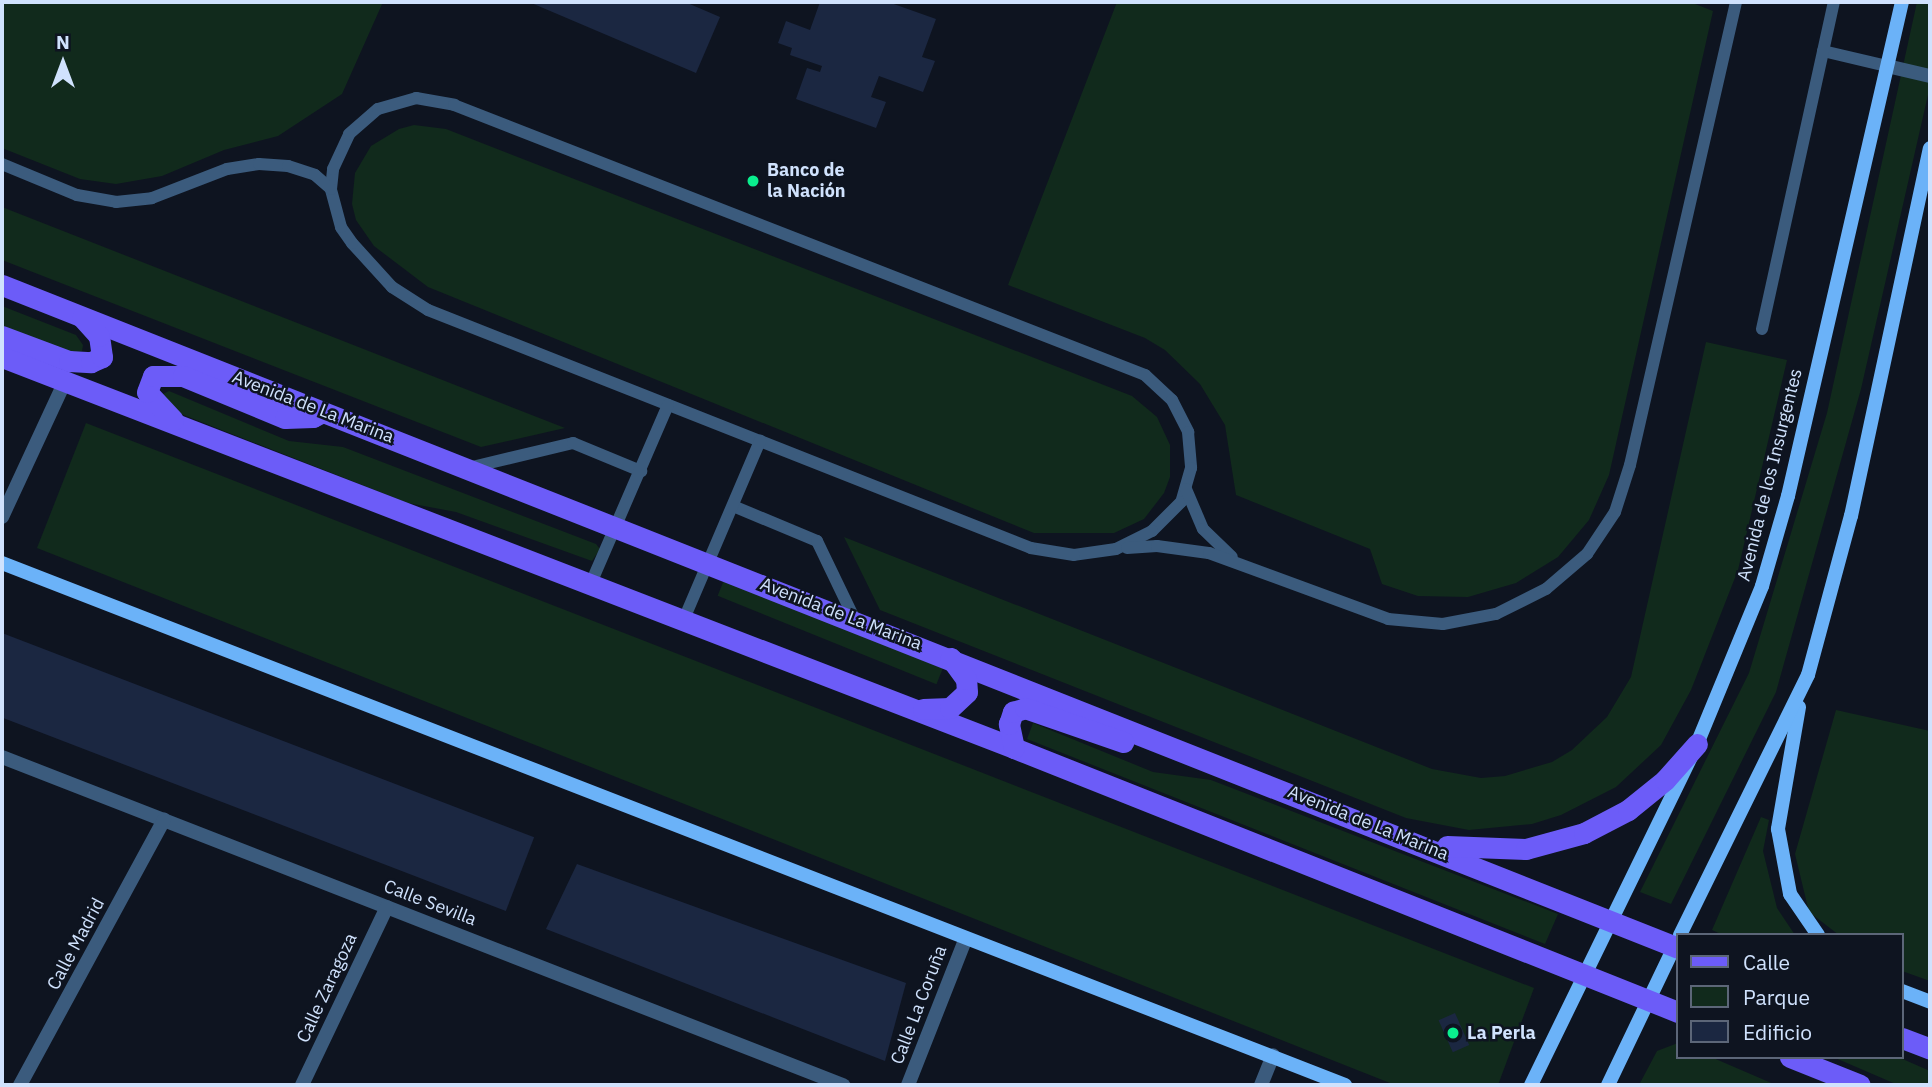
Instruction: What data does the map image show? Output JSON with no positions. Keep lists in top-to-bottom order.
{
  "streets": {
    "main road": ["Avenida de La Marina", "Avenida de los Insurgentes"],
    "street": [
      "Calle Sevilla",
      "Calle Madrid",
      "Calle Zaragoza",
      "Calle La Coruña"
    ]
  },
  "crossings": [
    ["Avenida de La Marina", "Avenida de los Insurgentes"],
    ["Calle Sevilla", "Calle Madrid"],
    ["Calle Sevilla", "Calle Zaragoza"]
  ],
  "places": ["Banco de la Nación", "La Perla"],
  "legend": ["Calle", "Parque", "Edificio"],
  "north": "top"
}
